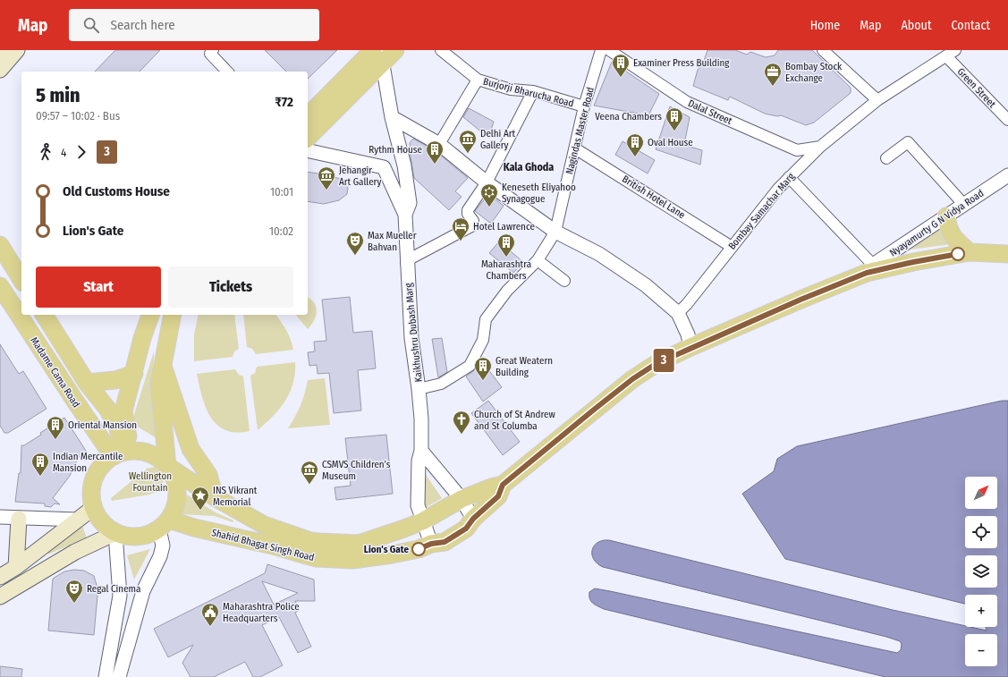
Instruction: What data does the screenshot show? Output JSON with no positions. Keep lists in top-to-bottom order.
{
  "streets": {
    "main road": ["Madame Cama Road", "Shahid Bhagat Singh Road"],
    "street": [
      "Green Street",
      "Burjorji Bharucha Road",
      "Dalal Street",
      "Nagindas Master Road",
      "British Hotel Lane",
      "Bombay Samachar Marg",
      "Nyayamurty G N Vidya Road",
      "Kaikhushru Dubash Marg"
    ]
  },
  "crossings": [
    ["Green Street", "Bombay Samachar Marg"],
    ["Burjorji Bharucha Road", "Nagindas Master Road"],
    ["Dalal Street", "Bombay Samachar Marg"],
    ["Nagindas Master Road", "British Hotel Lane"],
    ["Nagindas Master Road", "Kaikhushru Dubash Marg"],
    ["British Hotel Lane", "Bombay Samachar Marg"],
    ["Kaikhushru Dubash Marg", "Shahid Bhagat Singh Road"],
    ["Madame Cama Road", "Shahid Bhagat Singh Road"]
  ],
  "districts": ["Kala Ghoda"],
  "parks": ["Wellington Fountain"],
  "places": {
    "building": [
      "Examiner Press Building",
      "Veena Chambers",
      "Oval House",
      "Rythm House",
      "Maharashtra Chambers",
      "Great Weatern Building",
      "Oriental Mansion",
      "Indian Mercantile Mansion"
    ],
    "office": ["Bombay Stock Exchange"],
    "museum": ["Delhi Art Gallery", "Jehangir Art Gallery", "CSMVS Children’s Museum"],
    "synagogue": ["Keneseth Eliyahoo Synagogue"],
    "hotel": ["Hotel Lawrence"],
    "theatre": ["Max Mueller Bahvan", "Regal Cinema"],
    "church": ["Church of St Andrew and St Columba"],
    "place": ["INS Vikrant Memorial"],
    "other": ["Lion's Gate"],
    "public building": ["Maharashtra Police Headquarters"]
  },
  "lines": ["bus line 3"],
  "north": "top right",
  "page": {
    "header": "Map",
    "search": "Search here",
    "nav": [
      "Home",
      "Map",
      "About",
      "Contact"
    ],
    "on_map": "3",
    "heading": ["5 min", "09:57 – 10:02 · Bus", "₹72"],
    "legs": ["4", "3"],
    "list": [
      {
        "name": "Old Customs House",
        "value": "10:01"
      },
      {
        "name": "Lion's Gate",
        "value": "10:02"
      }
    ],
    "buttons": ["Start", "Tickets"],
    "map_buttons": ["+", "−"]
  }
}
